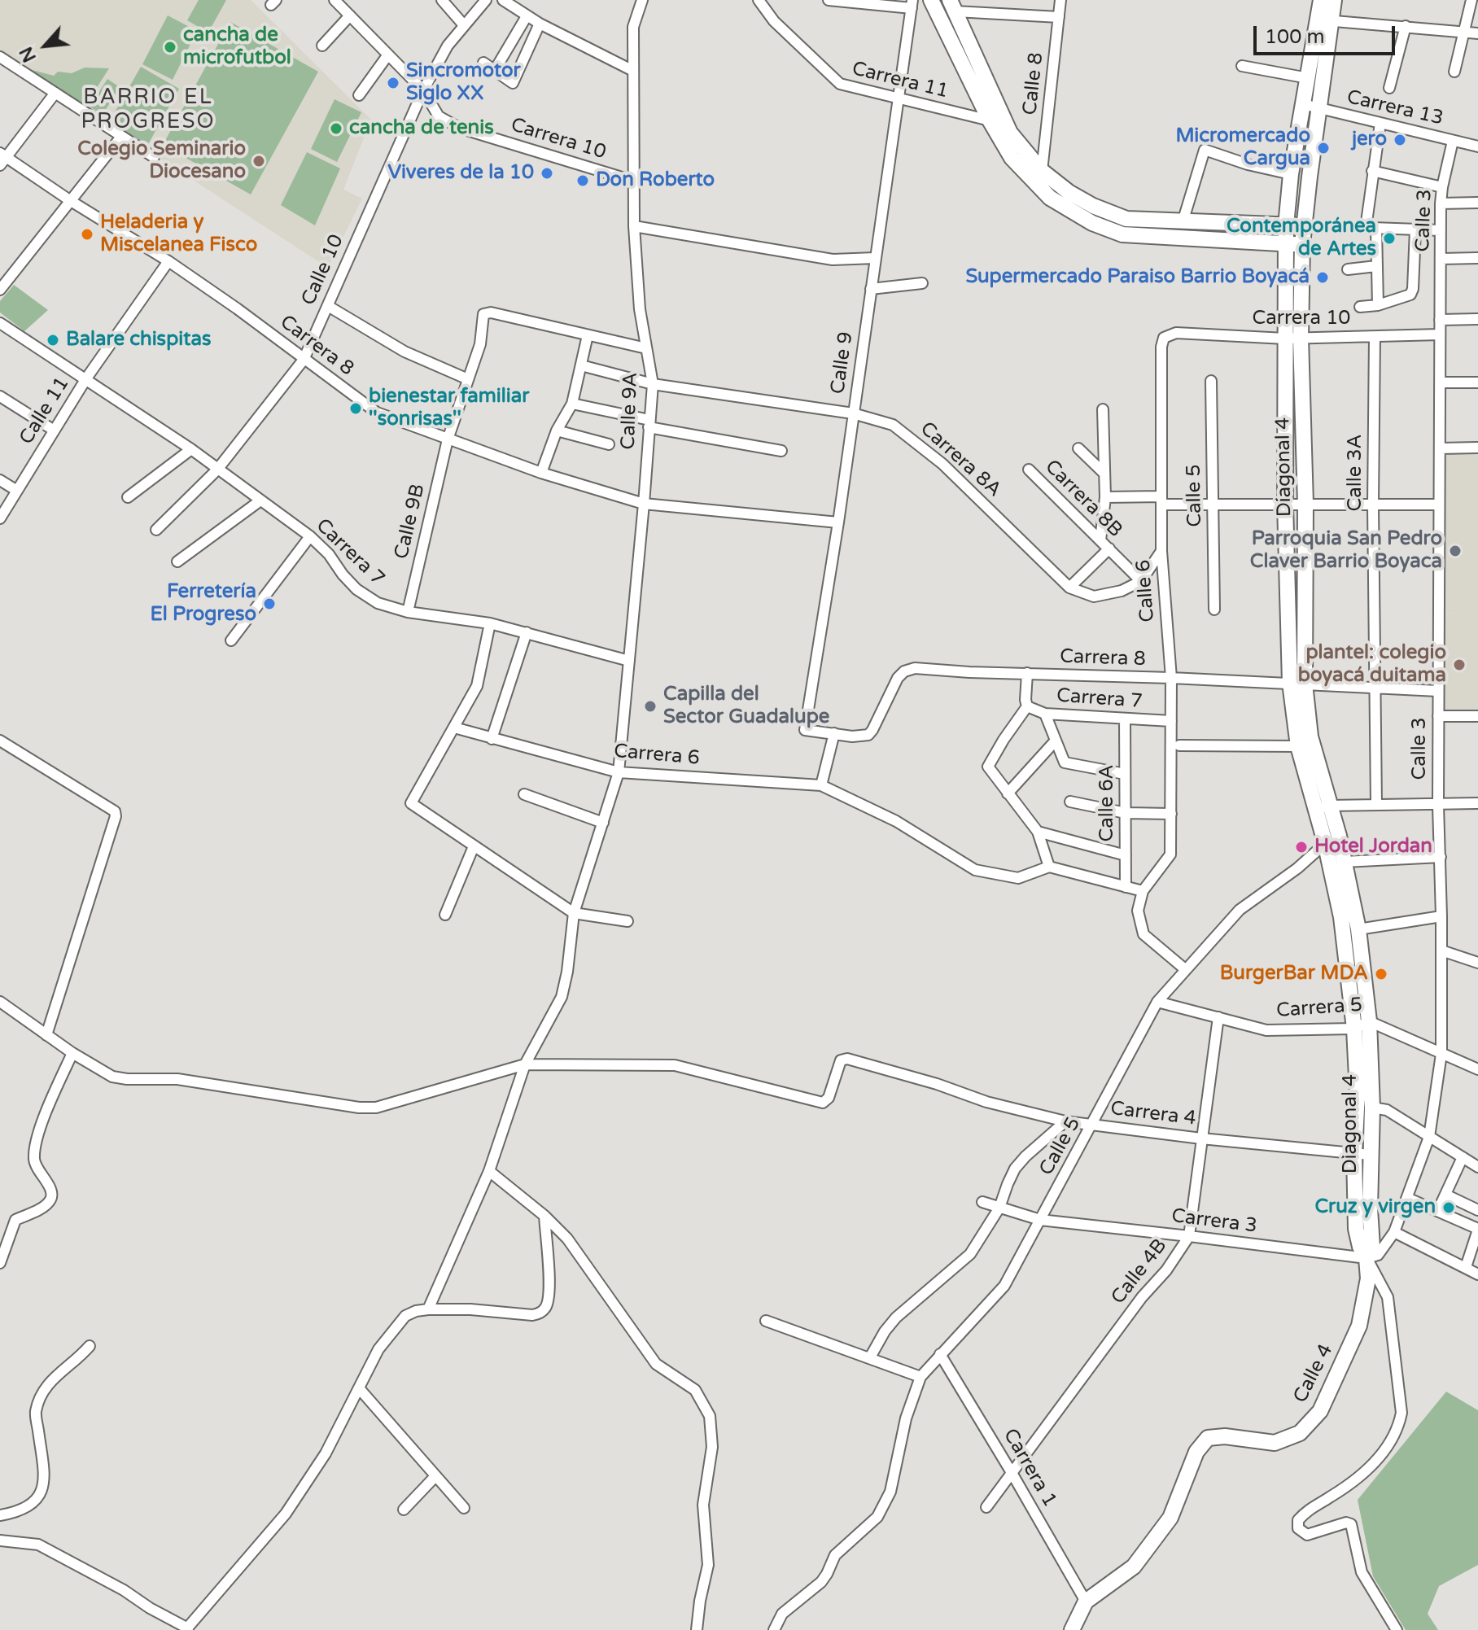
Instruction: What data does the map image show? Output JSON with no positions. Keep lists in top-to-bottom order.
{
  "streets": {
    "street": [
      "Carrera 11",
      "Calle 8",
      "Carrera 13",
      "Carrera 10",
      "Calle 3",
      "Calle 10",
      "Carrera 8",
      "Calle 9",
      "Calle 11",
      "Calle 9A",
      "Carrera 8A",
      "Diagonal 4",
      "Calle 3A",
      "Calle 5",
      "Carrera 8B",
      "Calle 9B",
      "Carrera 7",
      "Calle 6",
      "Carrera 6",
      "Calle 6A",
      "Carrera 5",
      "Carrera 4",
      "Carrera 3",
      "Calle 4B",
      "Calle 4",
      "Carrera 1"
    ]
  },
  "crossings": [
    ["Carrera 11", "Calle 9"],
    ["Carrera 13", "Calle 3"],
    ["Carrera 13", "Diagonal 4"],
    ["Carrera 10", "Calle 3"],
    ["Carrera 10", "Calle 10"],
    ["Carrera 10", "Calle 9A"],
    ["Carrera 10", "Diagonal 4"],
    ["Carrera 10", "Calle 3A"],
    ["Carrera 10", "Calle 6"],
    ["Calle 3", "Carrera 8"],
    ["Calle 3", "Diagonal 4"],
    ["Calle 3", "Carrera 5"],
    ["Calle 3", "Carrera 3"],
    ["Calle 3", "Calle 4"],
    ["Calle 10", "Carrera 8"],
    ["Calle 10", "Carrera 7"],
    ["Carrera 8", "Calle 9"],
    ["Carrera 8", "Calle 11"],
    ["Carrera 8", "Calle 9A"],
    ["Carrera 8", "Diagonal 4"],
    ["Carrera 8", "Calle 3A"],
    ["Carrera 8", "Calle 9B"],
    ["Carrera 8", "Calle 6"],
    ["Calle 9", "Carrera 8A"],
    ["Calle 11", "Carrera 7"],
    ["Calle 9A", "Carrera 8A"],
    ["Calle 9A", "Carrera 7"],
    ["Calle 9A", "Carrera 6"],
    ["Calle 9A", "Carrera 4"],
    ["Diagonal 4", "Calle 5"],
    ["Diagonal 4", "Carrera 5"],
    ["Diagonal 4", "Carrera 4"],
    ["Diagonal 4", "Carrera 3"],
    ["Diagonal 4", "Calle 4"],
    ["Calle 5", "Calle 6"],
    ["Calle 5", "Carrera 5"],
    ["Calle 5", "Carrera 4"],
    ["Calle 5", "Carrera 3"],
    ["Calle 5", "Carrera 1"],
    ["Calle 9B", "Carrera 7"],
    ["Carrera 7", "Calle 6"],
    ["Carrera 7", "Calle 6A"],
    ["Carrera 5", "Calle 4B"],
    ["Carrera 4", "Calle 4B"],
    ["Carrera 3", "Calle 4B"],
    ["Carrera 3", "Calle 4"],
    ["Calle 4B", "Carrera 1"],
    ["Calle 4", "Carrera 1"]
  ],
  "districts": ["BARRIO EL PROGRESO"],
  "places": [
    "cancha de microfutbol",
    "Sincromotor Siglo XX",
    "cancha de tenis",
    "jero",
    "Micromercado Cargua",
    "Colegio Seminario Diocesano",
    "Viveres de la 10",
    "Don Roberto",
    "Heladeria y Miscelanea Fisco",
    "Contemporánea de Artes",
    "Supermercado Paraiso Barrio Boyacá",
    "Balare chispitas",
    "bienestar familiar ''sonrisas''",
    "Parroquia San Pedro Claver Barrio Boyaca",
    "Ferretería El Progreso",
    "plantel: colegio boyacá duitama",
    "Capilla del Sector Guadalupe",
    "Hotel Jordan",
    "BurgerBar MDA",
    "Cruz y virgen"
  ],
  "scale_bar": "100 m",
  "north": "bottom left"
}
